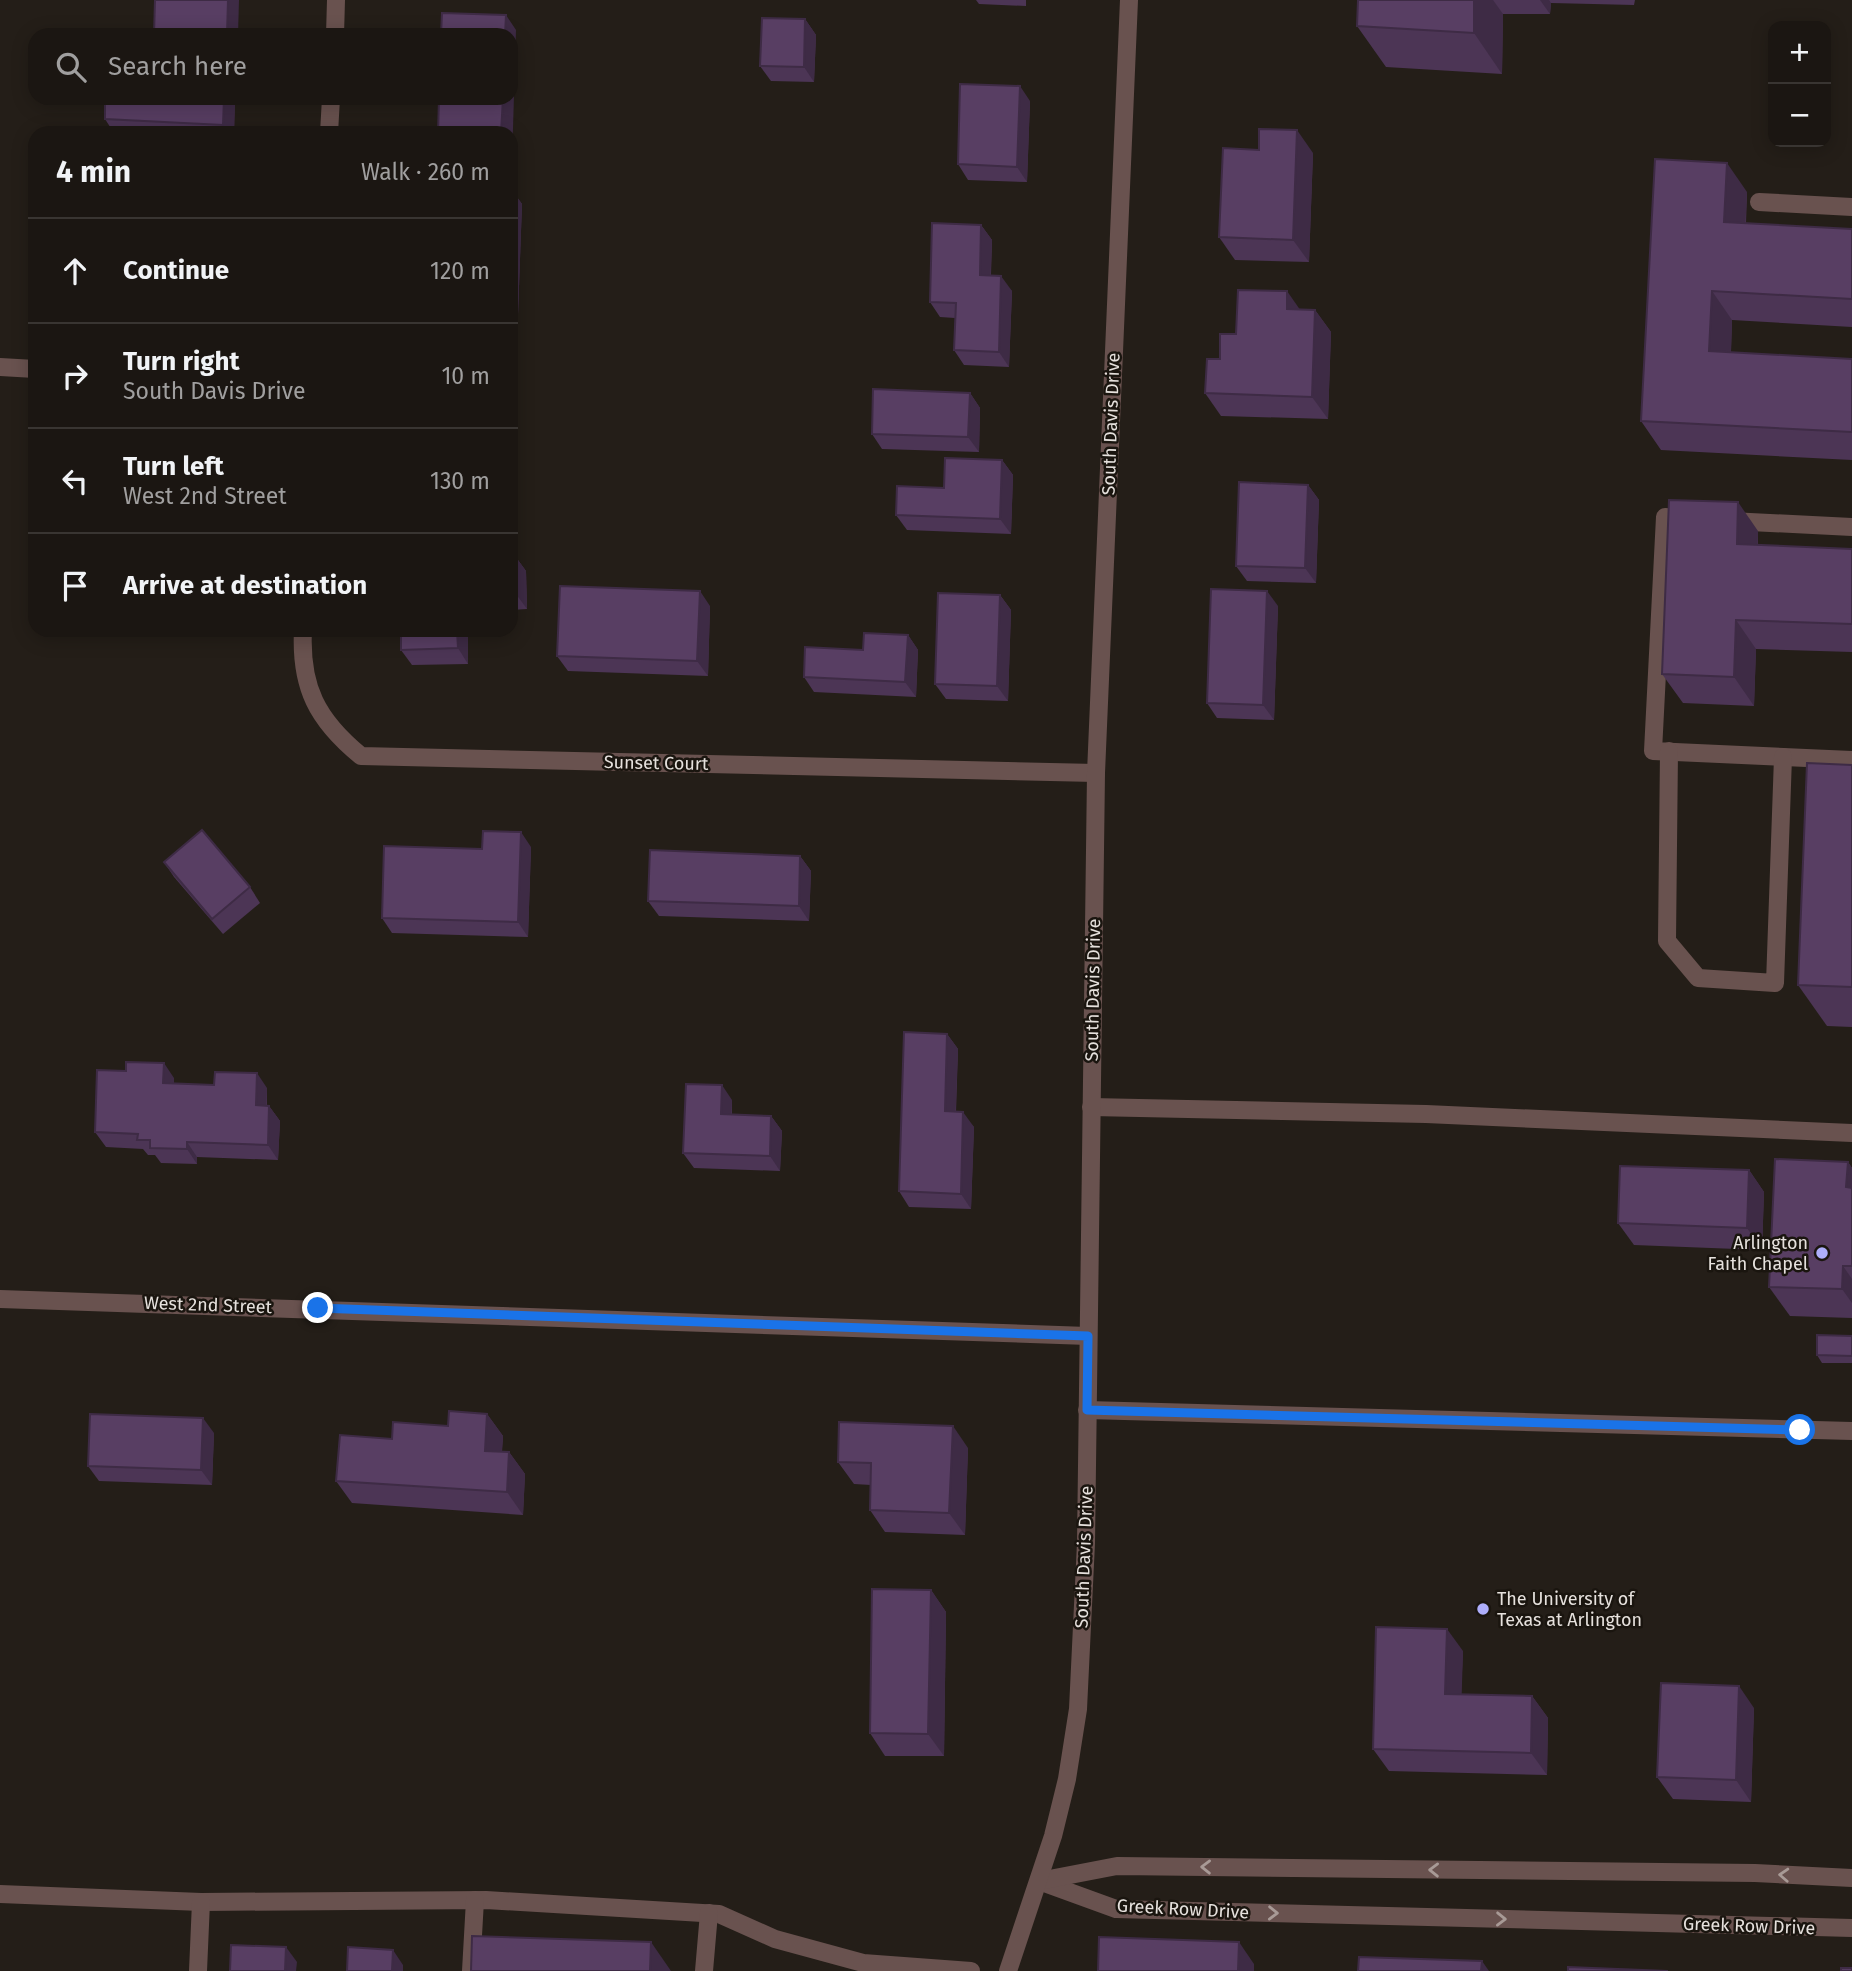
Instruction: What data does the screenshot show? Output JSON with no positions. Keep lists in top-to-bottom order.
{
  "streets": {
    "street": [
      "South Davis Drive",
      "Sunset Court",
      "West 2nd Street",
      "Greek Row Drive"
    ]
  },
  "crossings": [
    ["South Davis Drive", "Sunset Court"],
    ["South Davis Drive", "West 2nd Street"],
    ["South Davis Drive", "Greek Row Drive"]
  ],
  "places": ["Arlington Faith Chapel", "The University of Texas at Arlington"],
  "page": {
    "map_buttons": ["+", "−"],
    "search": "Search here",
    "heading": ["4 min", "Walk · 260 m"],
    "list": [
      ["Continue", "120 m"],
      ["Turn right", "South Davis Drive", "10 m"],
      ["Turn left", "West 2nd Street", "130 m"],
      "Arrive at destination"
    ]
  }
}
